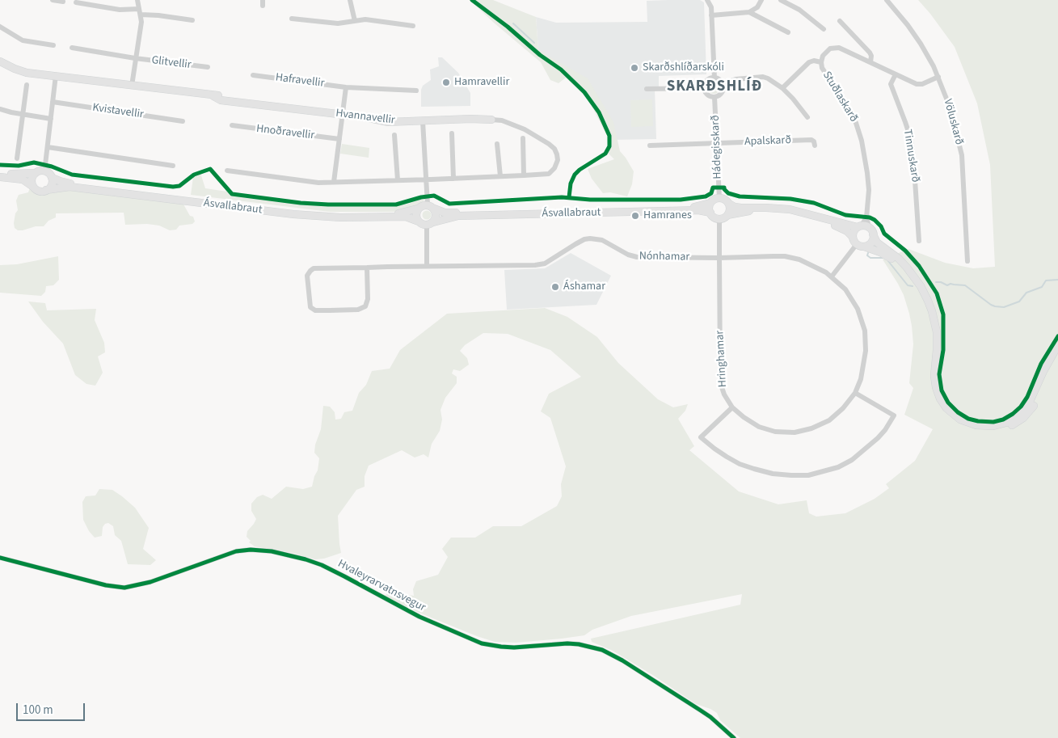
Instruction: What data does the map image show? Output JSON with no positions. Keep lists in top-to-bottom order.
{
  "streets": {
    "main road": ["Hvannavellir", "Ásvallabraut"],
    "street": [
      "Glitvellir",
      "Hafravellir",
      "Stuðlaskarð",
      "Kvistavellir",
      "Völuskarð",
      "Hnoðravellir",
      "Apalskarð",
      "Hádegisskarð",
      "Tinnuskarð",
      "Nónhamar",
      "Hringhamar",
      "Hvaleyrarvatnsvegur"
    ]
  },
  "crossings": [
    ["Glitvellir", "Hvannavellir"],
    ["Stuðlaskarð", "Völuskarð"],
    ["Stuðlaskarð", "Tinnuskarð"],
    ["Apalskarð", "Hádegisskarð"],
    ["Hádegisskarð", "Ásvallabraut"],
    ["Hádegisskarð", "Hringhamar"],
    ["Ásvallabraut", "Hringhamar"],
    ["Nónhamar", "Hringhamar"]
  ],
  "districts": ["SKARÐSHLÍÐ"],
  "places": [
    "Skarðshlíðarskóli",
    "Hamravellir",
    "Hamranes",
    "Áshamar"
  ],
  "scale_bar": "100 m"
}
